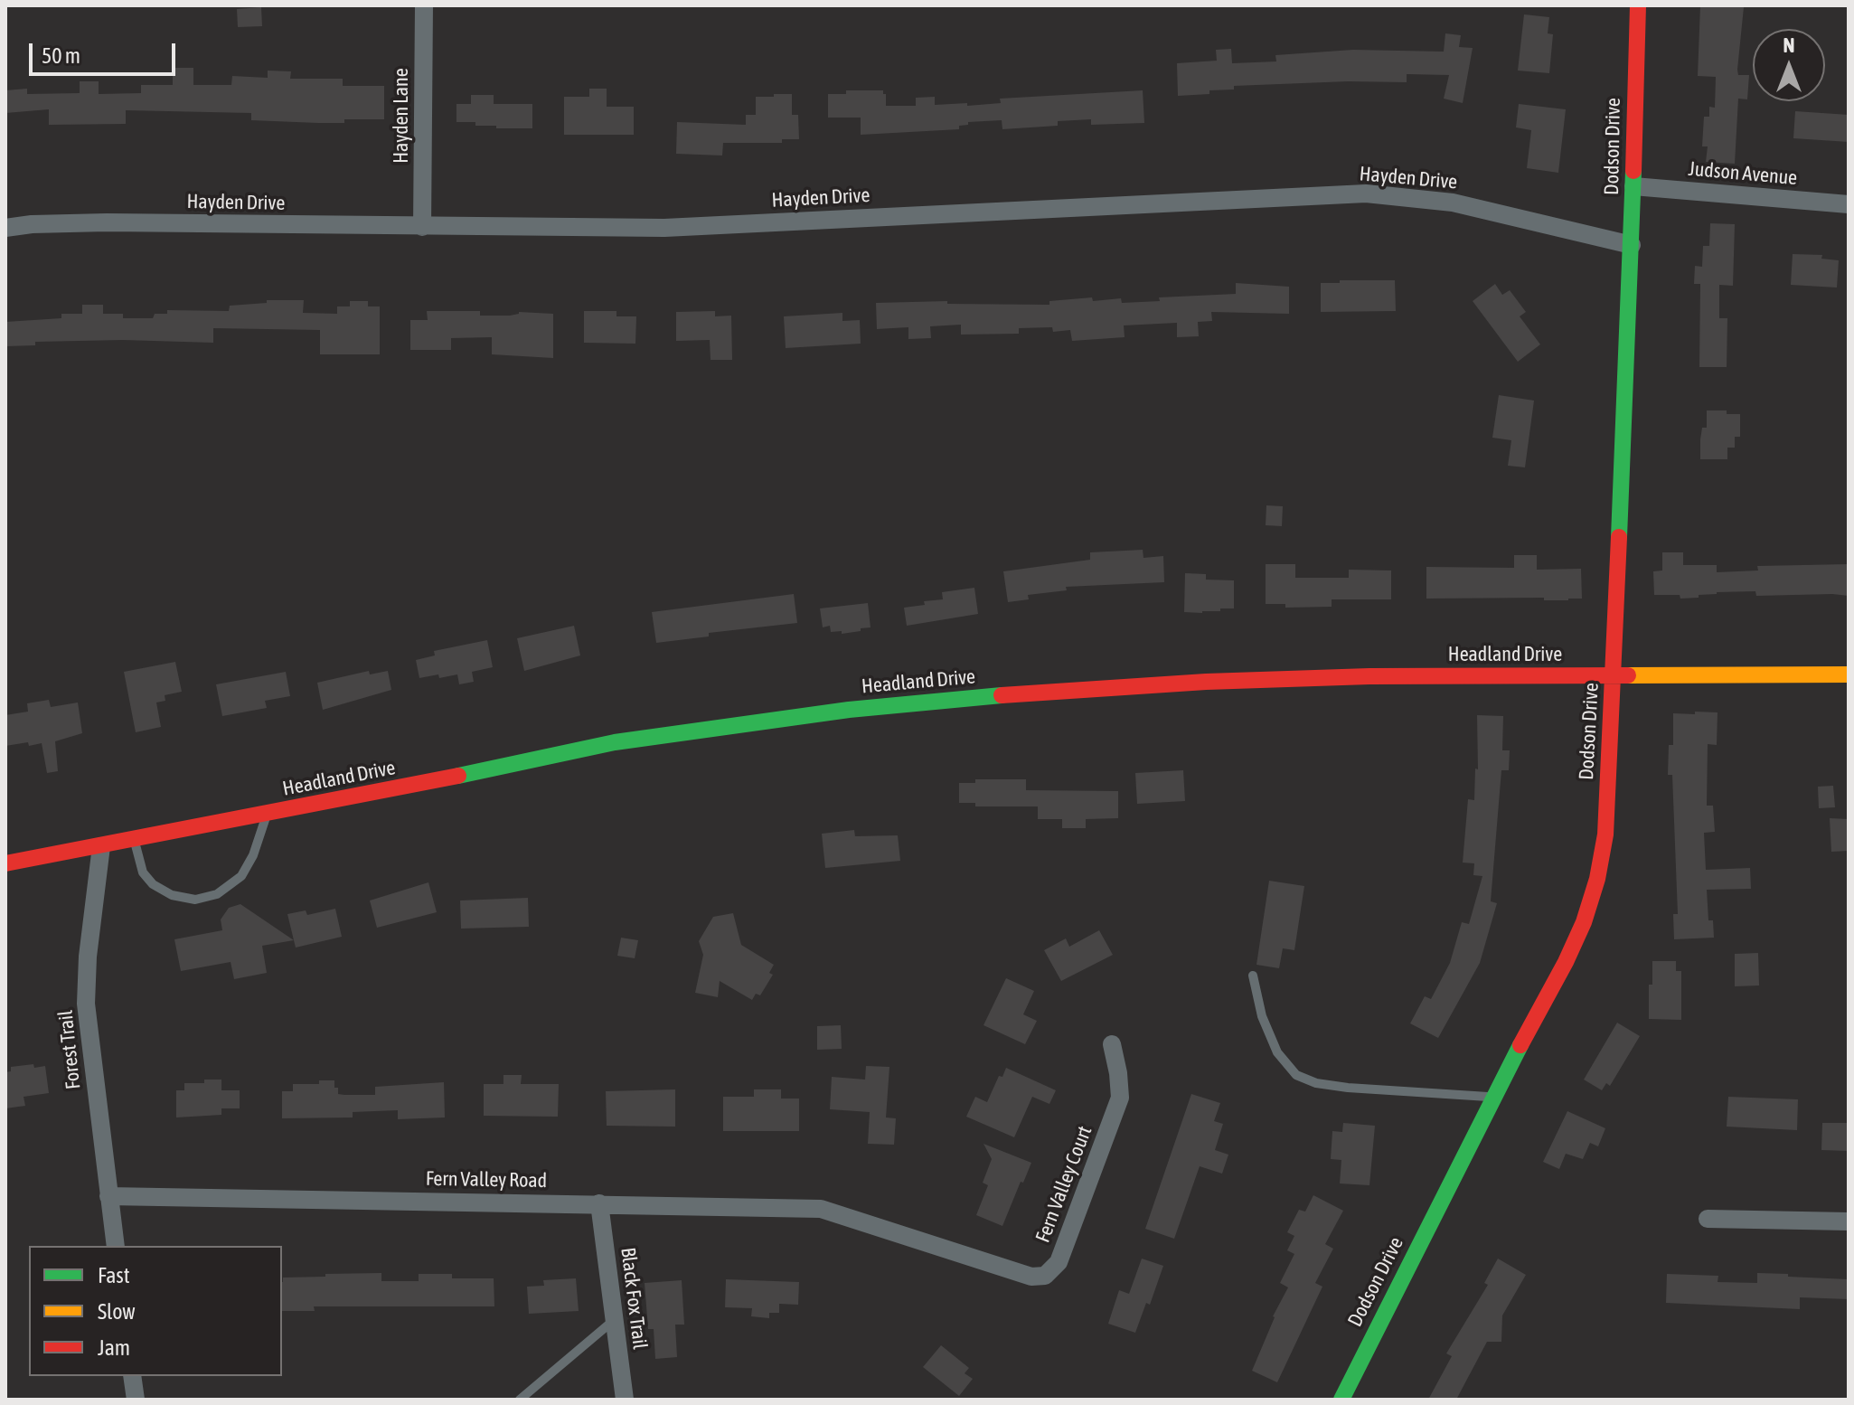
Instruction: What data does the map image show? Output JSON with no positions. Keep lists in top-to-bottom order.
{
  "streets": {
    "main road": ["Dodson Drive", "Headland Drive"],
    "street": [
      "Hayden Lane",
      "Judson Avenue",
      "Hayden Drive",
      "Forest Trail",
      "Fern Valley Road",
      "Fern Valley Court",
      "Black Fox Trail"
    ]
  },
  "crossings": [
    ["Hayden Lane", "Hayden Drive"],
    ["Dodson Drive", "Judson Avenue"],
    ["Dodson Drive", "Hayden Drive"],
    ["Dodson Drive", "Headland Drive"],
    ["Headland Drive", "Forest Trail"],
    ["Forest Trail", "Fern Valley Road"],
    ["Fern Valley Road", "Fern Valley Court"],
    ["Fern Valley Road", "Black Fox Trail"]
  ],
  "legend": ["Fast", "Slow", "Jam"],
  "scale_bar": "50 m",
  "north": "top"
}
